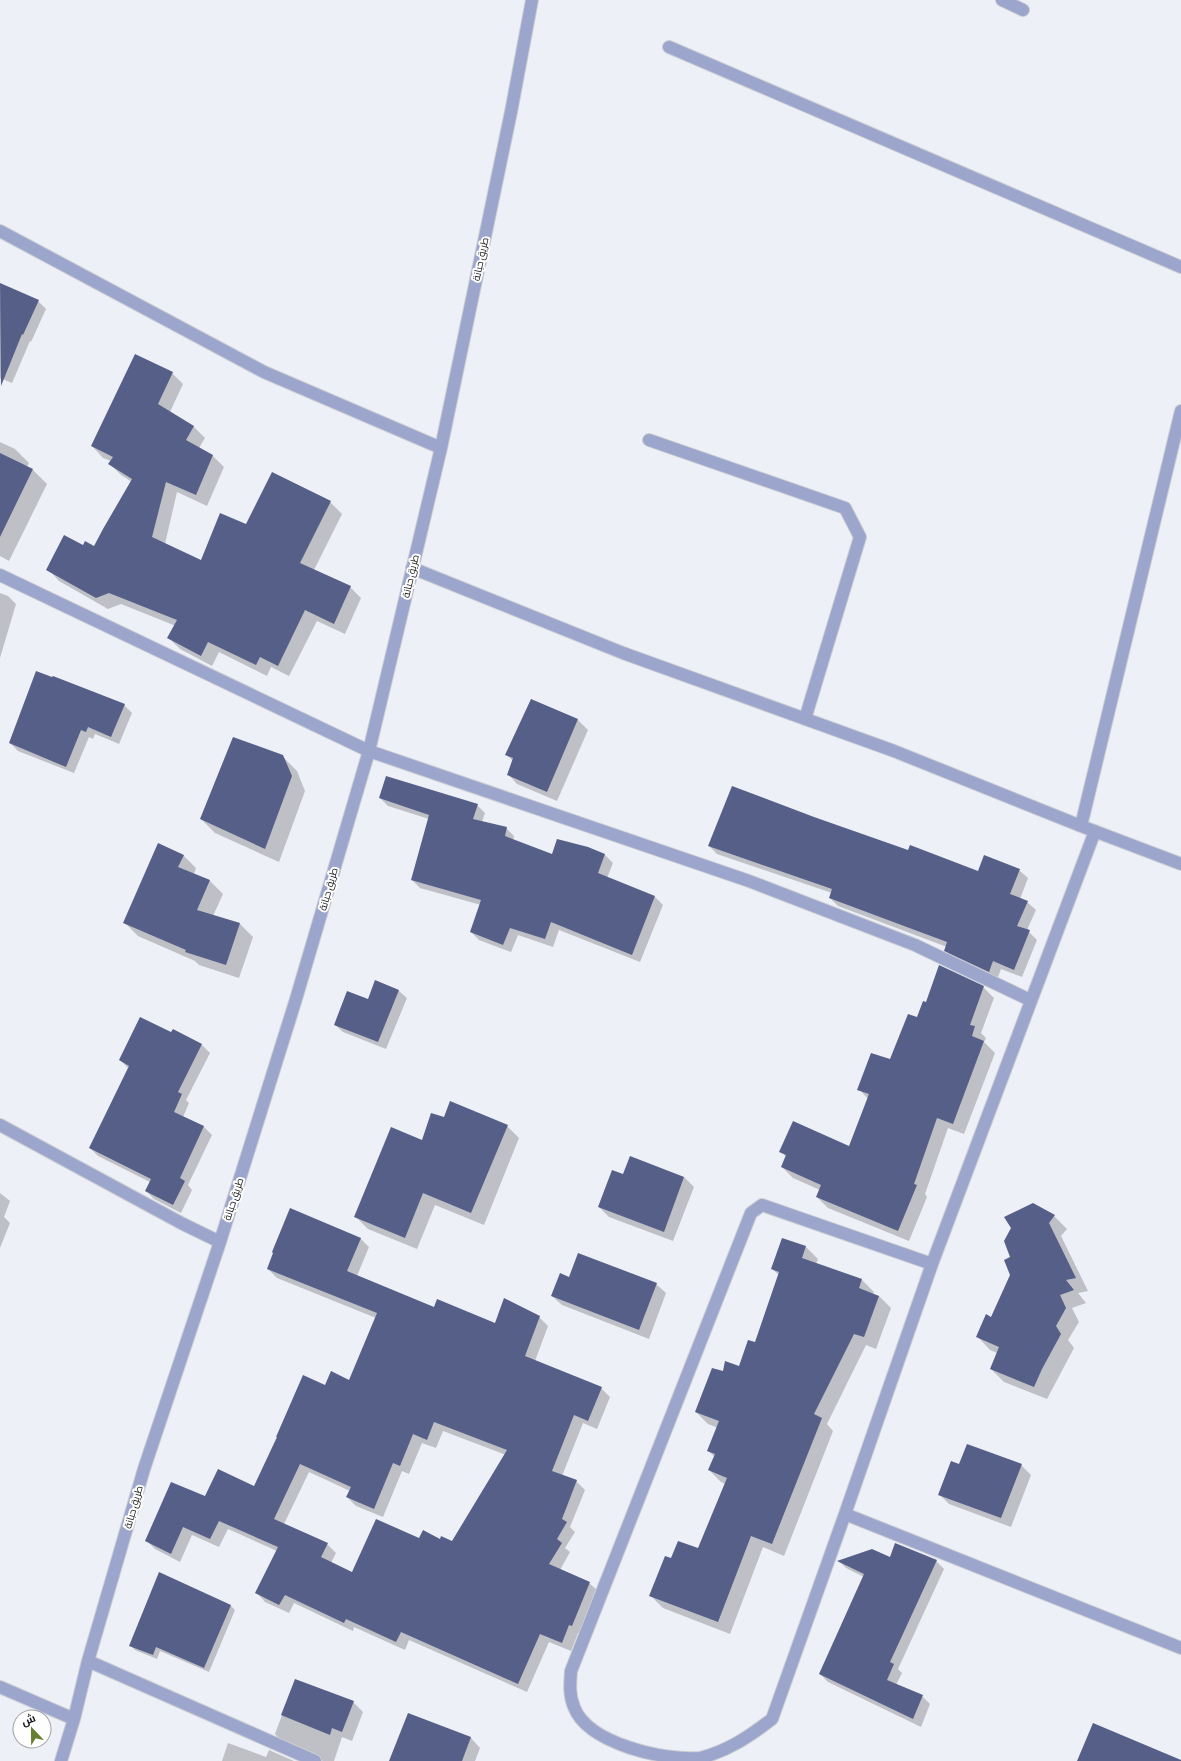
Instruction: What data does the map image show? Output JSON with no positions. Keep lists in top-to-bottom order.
{
  "streets": {
    "street": ["طريق حبانة"]
  },
  "north": "top"
}
